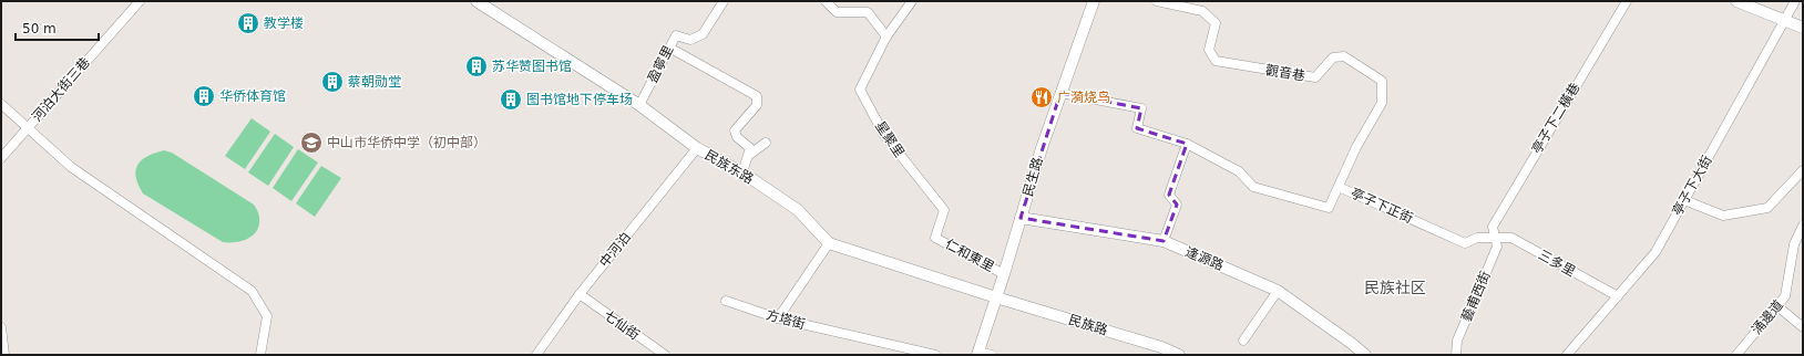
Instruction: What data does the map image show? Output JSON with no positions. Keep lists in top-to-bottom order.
{
  "streets": {
    "street": [
      "盈寧里",
      "觀音巷",
      "河泊大街三巷",
      "亭子下二橫巷",
      "星聚里",
      "民族东路",
      "民生路",
      "亭子下大街",
      "亭子下正街",
      "中河泊",
      "仁和東里",
      "逢源路",
      "三多里",
      "藝甫西街",
      "涌邊道",
      "方塔街",
      "七仙街",
      "民族路"
    ]
  },
  "crossings": [
    ["盈寧里", "民族东路"],
    ["觀音巷", "亭子下正街"],
    ["亭子下二橫巷", "亭子下正街"],
    ["亭子下二橫巷", "三多里"],
    ["亭子下二橫巷", "藝甫西街"],
    ["星聚里", "仁和東里"],
    ["民族东路", "民生路"],
    ["民族东路", "中河泊"],
    ["民族东路", "民族路"],
    ["民生路", "亭子下正街"],
    ["民生路", "仁和東里"],
    ["民生路", "逢源路"],
    ["民生路", "民族路"],
    ["亭子下大街", "三多里"],
    ["亭子下正街", "三多里"],
    ["亭子下正街", "藝甫西街"],
    ["中河泊", "七仙街"],
    ["三多里", "藝甫西街"]
  ],
  "districts": ["民族社区"],
  "places": {
    "building": [
      "教学楼",
      "苏华赞图书馆",
      "蔡朝勋堂",
      "华侨体育馆",
      "图书馆地下停车场"
    ],
    "restaurant": ["广漪烧鸟"],
    "school or university": ["中山市华侨中学（初中部）"]
  },
  "scale_bar": "50 m"
}
